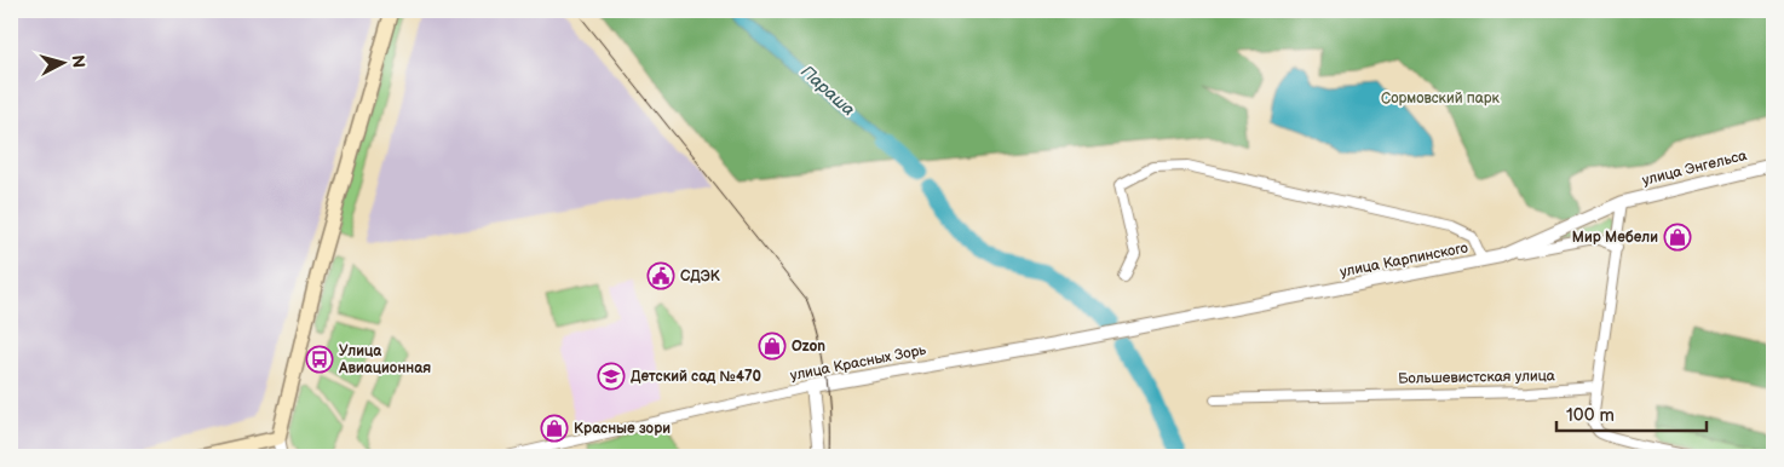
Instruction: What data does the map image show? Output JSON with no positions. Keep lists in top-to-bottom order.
{
  "streets": {
    "street": [
      "улица Энгельса",
      "улица Карпинского",
      "улица Красных Зорь",
      "Большевистская улица"
    ]
  },
  "crossings": [
    ["улица Энгельса", "улица Карпинского"],
    ["улица Карпинского", "улица Красных Зорь"]
  ],
  "water": ["Параша"],
  "parks": ["Сормовский парк"],
  "places": {
    "shop": ["Мир Мебели", "Ozon", "Красные зори"],
    "public building": ["СДЭК"],
    "bus stop": ["Улица Авиационная"],
    "school or university": ["Детский сад №470"]
  },
  "scale_bar": "100 m",
  "north": "right"
}
